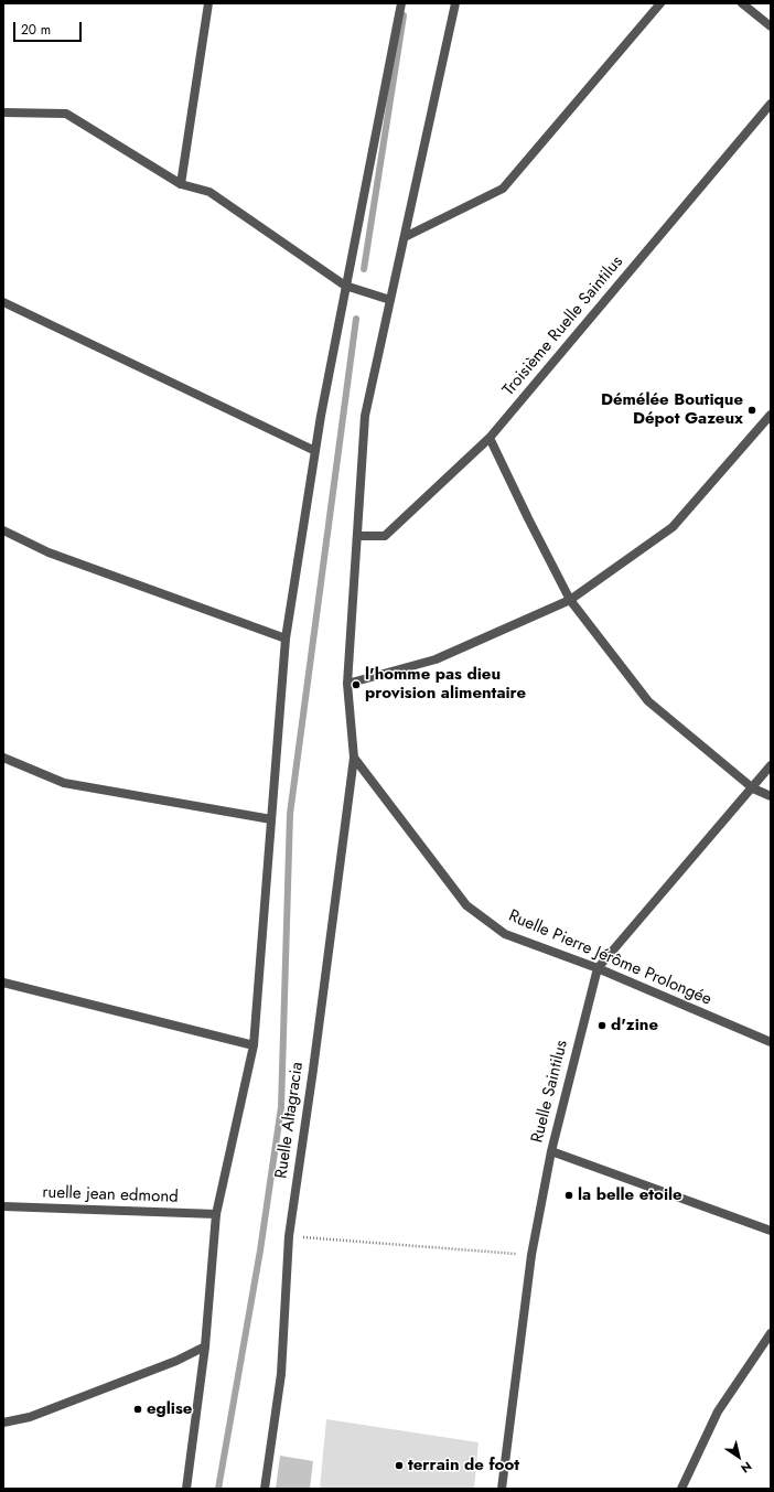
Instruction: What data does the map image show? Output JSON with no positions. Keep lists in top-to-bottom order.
{
  "streets": {
    "street": [
      "Troisième Ruelle Saintilus",
      "Ruelle Pierre Jérôme Prolongée",
      "Ruelle Saintilus",
      "Ruelle Altagracia",
      "ruelle jean edmond"
    ]
  },
  "crossings": [
    ["Troisième Ruelle Saintilus", "Ruelle Altagracia"],
    ["Ruelle Pierre Jérôme Prolongée", "Ruelle Saintilus"],
    ["Ruelle Pierre Jérôme Prolongée", "Ruelle Altagracia"]
  ],
  "places": [
    "Démélée Boutique Dépot Gazeux",
    "l'homme pas dieu provision alimentaire",
    "d'zine",
    "la belle etoile",
    "eglise",
    "terrain de foot"
  ],
  "scale_bar": "20 m",
  "north": "bottom right"
}
